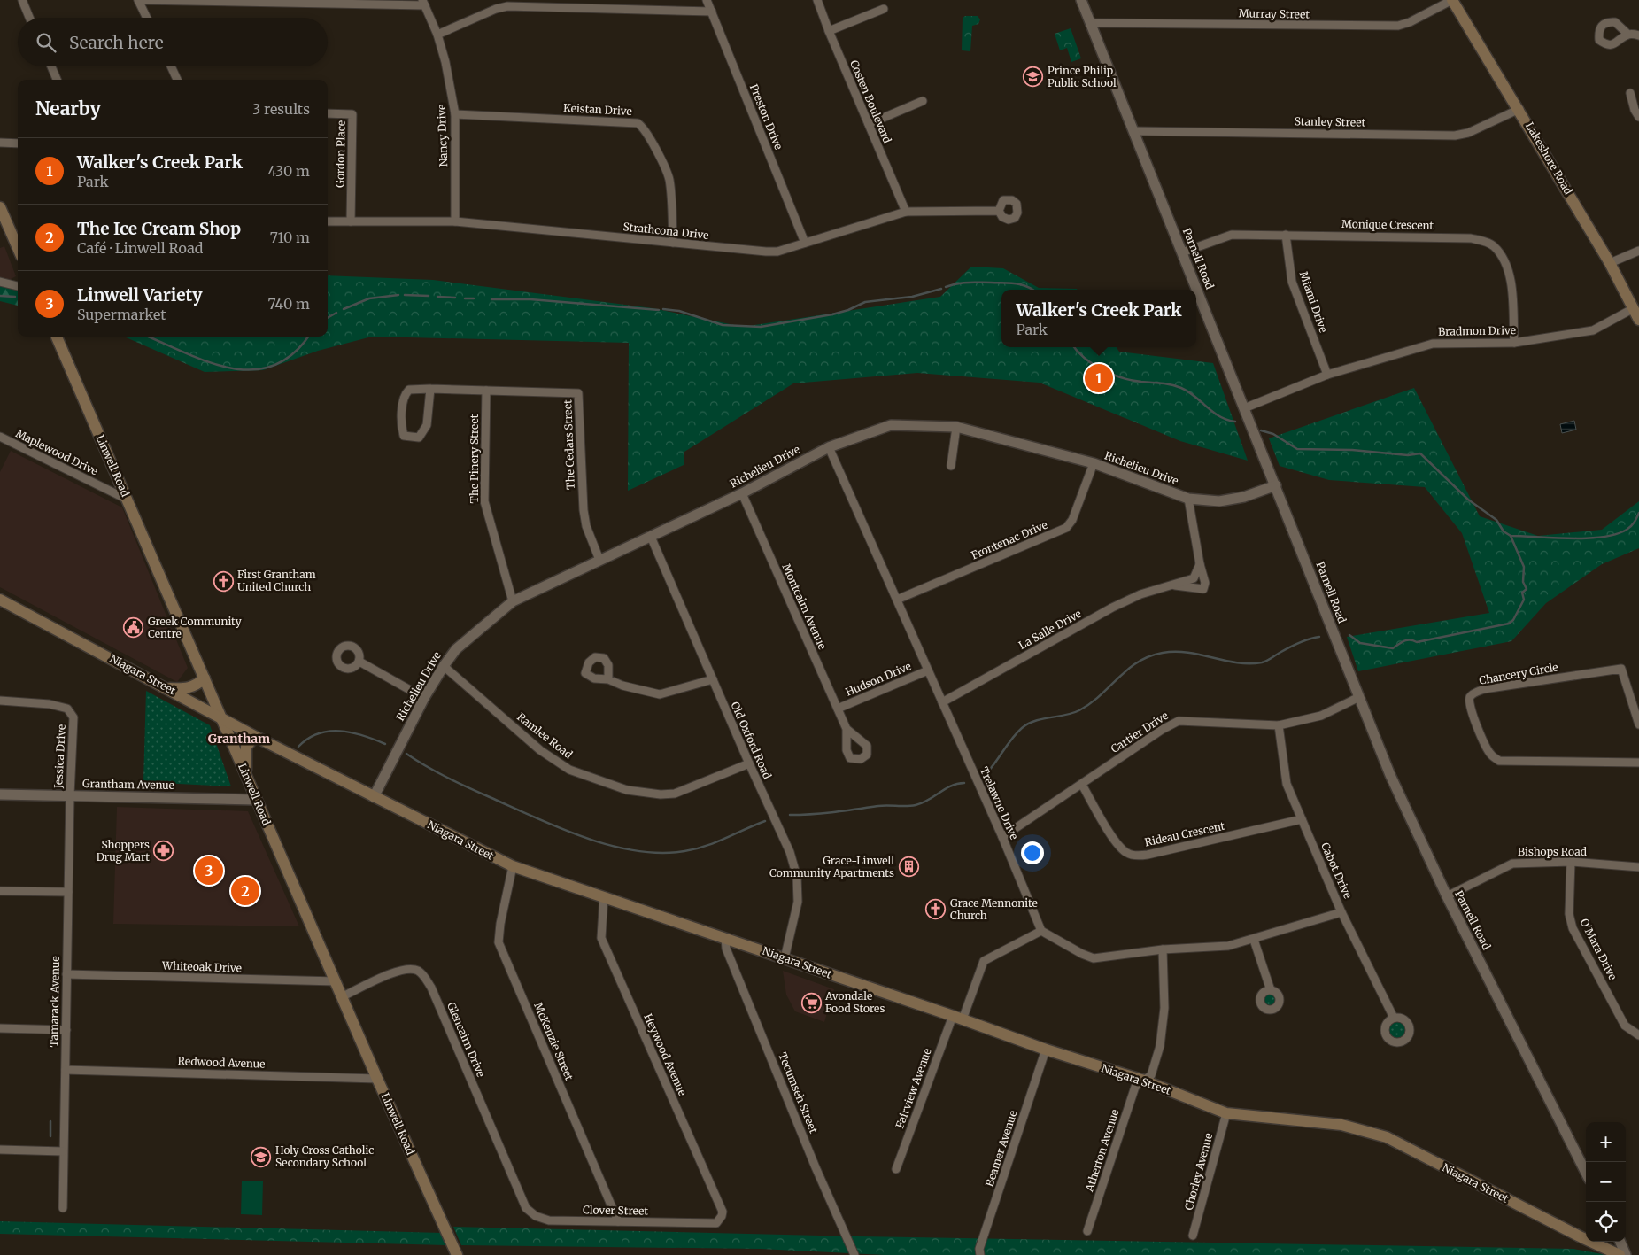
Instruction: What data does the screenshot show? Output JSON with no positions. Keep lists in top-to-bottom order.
{
  "streets": {
    "main road": ["Lakeshore Road", "Linwell Road", "Niagara Street"],
    "street": [
      "Murray Street",
      "Costen Boulevard",
      "Keistan Drive",
      "Preston Drive",
      "Stanley Street",
      "Nancy Drive",
      "Gordon Place",
      "Monique Crescent",
      "Strathcona Drive",
      "Parnell Road",
      "Miami Drive",
      "Bradmon Drive",
      "The Cedars Street",
      "Maplewood Drive",
      "The Pinery Street",
      "Richelieu Drive",
      "Frontenac Drive",
      "Montcalm Avenue",
      "La Salle Drive",
      "Chancery Circle",
      "Hudson Drive",
      "Cartier Drive",
      "Ramlee Road",
      "Old Oxford Road",
      "Jessica Drive",
      "Grantham Avenue",
      "Trelawne Drive",
      "Rideau Crescent",
      "Bishops Road",
      "Cabot Drive",
      "O'Mara Drive",
      "Whiteoak Drive",
      "Tamarack Avenue",
      "Glencairn Drive",
      "McKenzie Street",
      "Heywood Avenue",
      "Redwood Avenue",
      "Fairview Avenue",
      "Tecumseh Street",
      "Beamer Avenue",
      "Atherton Avenue",
      "Chorley Avenue",
      "Clover Street"
    ]
  },
  "crossings": [
    ["Murray Street", "Lakeshore Road"],
    ["Murray Street", "Parnell Road"],
    ["Costen Boulevard", "Strathcona Drive"],
    ["Keistan Drive", "Nancy Drive"],
    ["Keistan Drive", "Strathcona Drive"],
    ["Preston Drive", "Strathcona Drive"],
    ["Stanley Street", "Lakeshore Road"],
    ["Stanley Street", "Parnell Road"],
    ["Nancy Drive", "Strathcona Drive"],
    ["Gordon Place", "Strathcona Drive"],
    ["Lakeshore Road", "Bradmon Drive"],
    ["Monique Crescent", "Parnell Road"],
    ["Monique Crescent", "Miami Drive"],
    ["Monique Crescent", "Bradmon Drive"],
    ["Parnell Road", "Bradmon Drive"],
    ["Parnell Road", "Richelieu Drive"],
    ["Parnell Road", "Cartier Drive"],
    ["Parnell Road", "Bishops Road"],
    ["Miami Drive", "Bradmon Drive"],
    ["The Cedars Street", "The Pinery Street"],
    ["The Cedars Street", "Richelieu Drive"],
    ["Maplewood Drive", "Linwell Road"],
    ["The Pinery Street", "Richelieu Drive"],
    ["Linwell Road", "Niagara Street"],
    ["Linwell Road", "Grantham Avenue"],
    ["Linwell Road", "Whiteoak Drive"],
    ["Linwell Road", "Glencairn Drive"],
    ["Linwell Road", "Redwood Avenue"],
    ["Richelieu Drive", "Frontenac Drive"],
    ["Richelieu Drive", "Montcalm Avenue"],
    ["Richelieu Drive", "La Salle Drive"],
    ["Richelieu Drive", "Niagara Street"],
    ["Richelieu Drive", "Ramlee Road"],
    ["Richelieu Drive", "Old Oxford Road"],
    ["Richelieu Drive", "Trelawne Drive"],
    ["Frontenac Drive", "Trelawne Drive"],
    ["Montcalm Avenue", "Hudson Drive"],
    ["La Salle Drive", "Trelawne Drive"],
    ["Niagara Street", "Old Oxford Road"],
    ["Niagara Street", "McKenzie Street"],
    ["Niagara Street", "Heywood Avenue"],
    ["Niagara Street", "Fairview Avenue"],
    ["Niagara Street", "Tecumseh Street"],
    ["Niagara Street", "Beamer Avenue"],
    ["Niagara Street", "Atherton Avenue"],
    ["Niagara Street", "Chorley Avenue"],
    ["Hudson Drive", "Trelawne Drive"],
    ["Cartier Drive", "Trelawne Drive"],
    ["Cartier Drive", "Rideau Crescent"],
    ["Cartier Drive", "Cabot Drive"],
    ["Ramlee Road", "Old Oxford Road"],
    ["Jessica Drive", "Grantham Avenue"],
    ["Jessica Drive", "Tamarack Avenue"],
    ["Grantham Avenue", "Tamarack Avenue"],
    ["Trelawne Drive", "Fairview Avenue"],
    ["Rideau Crescent", "Cabot Drive"],
    ["Bishops Road", "O'Mara Drive"],
    ["Whiteoak Drive", "Tamarack Avenue"],
    ["Tamarack Avenue", "Redwood Avenue"],
    ["Glencairn Drive", "Clover Street"],
    ["McKenzie Street", "Clover Street"],
    ["Heywood Avenue", "Clover Street"]
  ],
  "districts": ["Grantham"],
  "places": {
    "school or university": ["Prince Philip Public School", "Holy Cross Catholic Secondary School"],
    "church": ["First Grantham United Church", "Grace Mennonite Church"],
    "public building": ["Greek Community Centre"],
    "pharmacy": ["Shoppers Drug Mart"],
    "building": ["Grace-Linwell Community Apartments"],
    "supermarket": ["Avondale Food Stores"]
  },
  "page": {
    "search": "Search here",
    "heading": ["Nearby", "3 results"],
    "list": [
      {
        "mark": "1",
        "name": "Walker's Creek Park",
        "note": "Park",
        "value": "430 m"
      },
      {
        "mark": "2",
        "name": "The Ice Cream Shop",
        "note": "Café · Linwell Road",
        "value": "710 m"
      },
      {
        "mark": "3",
        "name": "Linwell Variety",
        "note": "Supermarket",
        "value": "740 m"
      }
    ],
    "popup": ["Walker's Creek Park", "Park"],
    "pins": ["1", "3", "2"],
    "map_buttons": ["+", "−"]
  }
}
